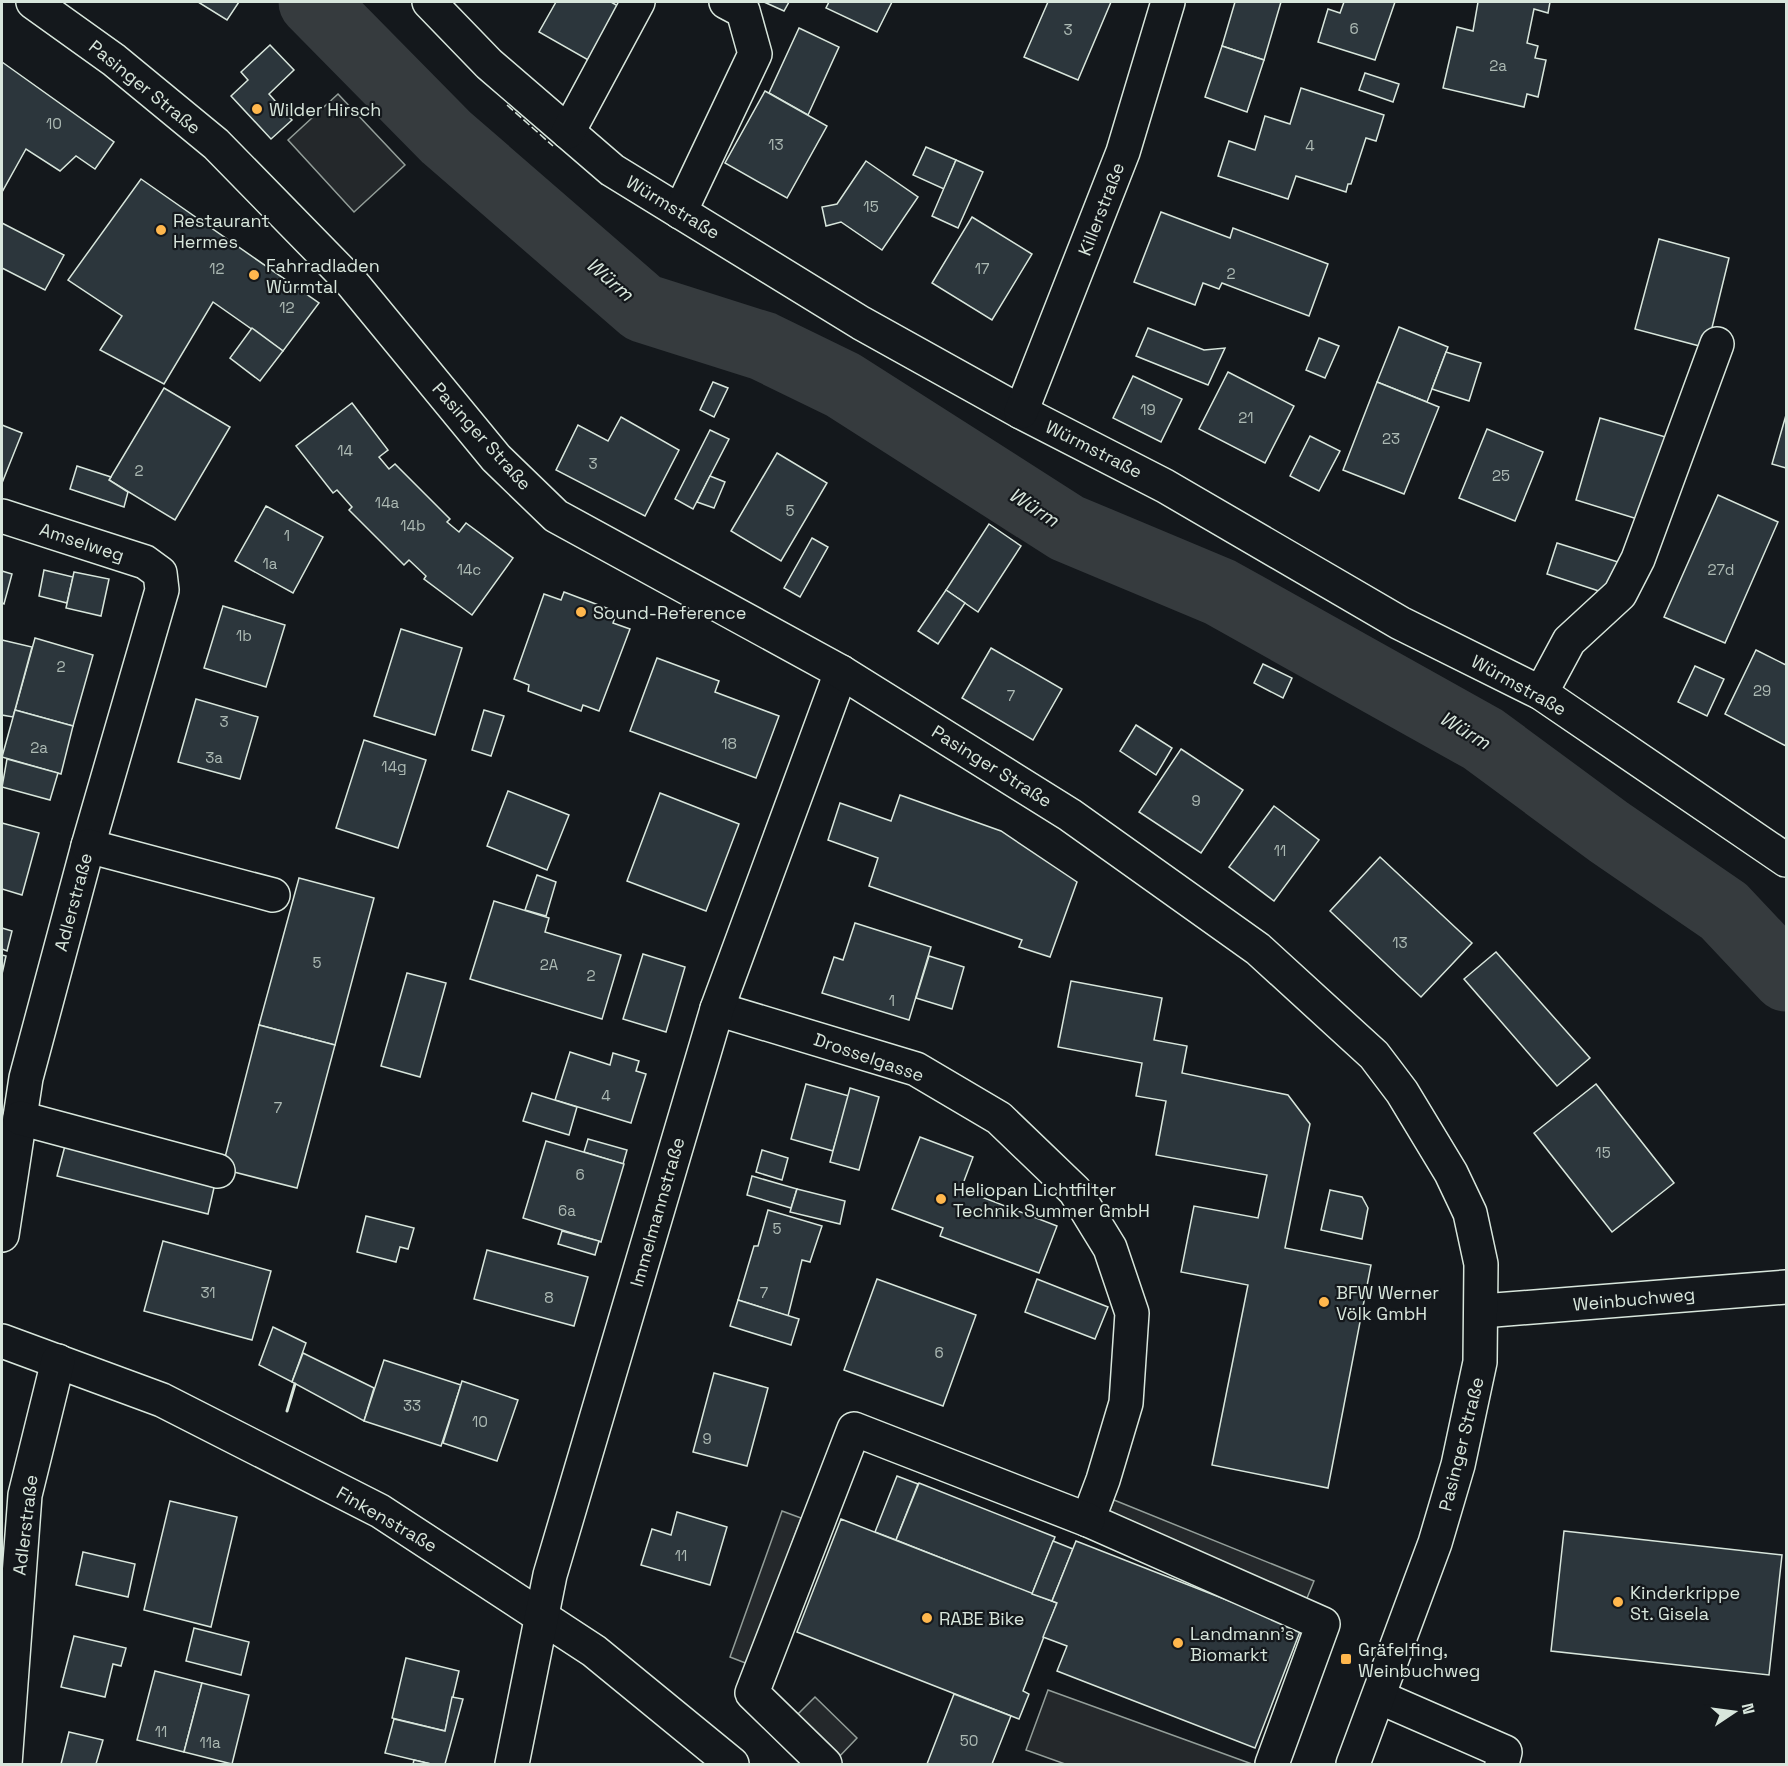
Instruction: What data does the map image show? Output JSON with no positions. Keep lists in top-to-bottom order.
{
  "streets": {
    "street": [
      "Pasinger Straße",
      "Würmstraße",
      "Killerstraße",
      "Amselweg",
      "Adlerstraße",
      "Drosselgasse",
      "Immelmannstraße",
      "Weinbuchweg",
      "Finkenstraße"
    ]
  },
  "crossings": [
    ["Pasinger Straße", "Immelmannstraße"],
    ["Pasinger Straße", "Weinbuchweg"],
    ["Würmstraße", "Killerstraße"],
    ["Amselweg", "Adlerstraße"],
    ["Adlerstraße", "Finkenstraße"],
    ["Drosselgasse", "Immelmannstraße"],
    ["Immelmannstraße", "Finkenstraße"]
  ],
  "water": ["Würm"],
  "places": {
    "other": [
      "Wilder Hirsch",
      "Restaurant Hermes",
      "Fahrradladen Würmtal",
      "Sound-Reference",
      "Heliopan Lichtfilter Technik Summer GmbH",
      "BFW Werner Völk GmbH",
      "Kinderkrippe St. Gisela",
      "RABE Bike",
      "Landmann's Biomarkt"
    ],
    "transit": ["Gräfelfing, Weinbuchweg"]
  },
  "house_numbers": [
    "6",
    "3",
    "2a",
    "10",
    "13",
    "4",
    "15",
    "12",
    "17",
    "2",
    "12",
    "19",
    "21",
    "23",
    "14",
    "3",
    "2",
    "25",
    "14a",
    "5",
    "14b",
    "1",
    "1a",
    "14c",
    "27d",
    "1b",
    "2",
    "29",
    "7",
    "3",
    "18",
    "2a",
    "3a",
    "14g",
    "9",
    "11",
    "13",
    "5",
    "2A",
    "2",
    "1",
    "4",
    "7",
    "15",
    "6",
    "6a",
    "5",
    "31",
    "7",
    "8",
    "6",
    "33",
    "10",
    "9",
    "11",
    "11",
    "50",
    "11a"
  ],
  "north": "right"
}
